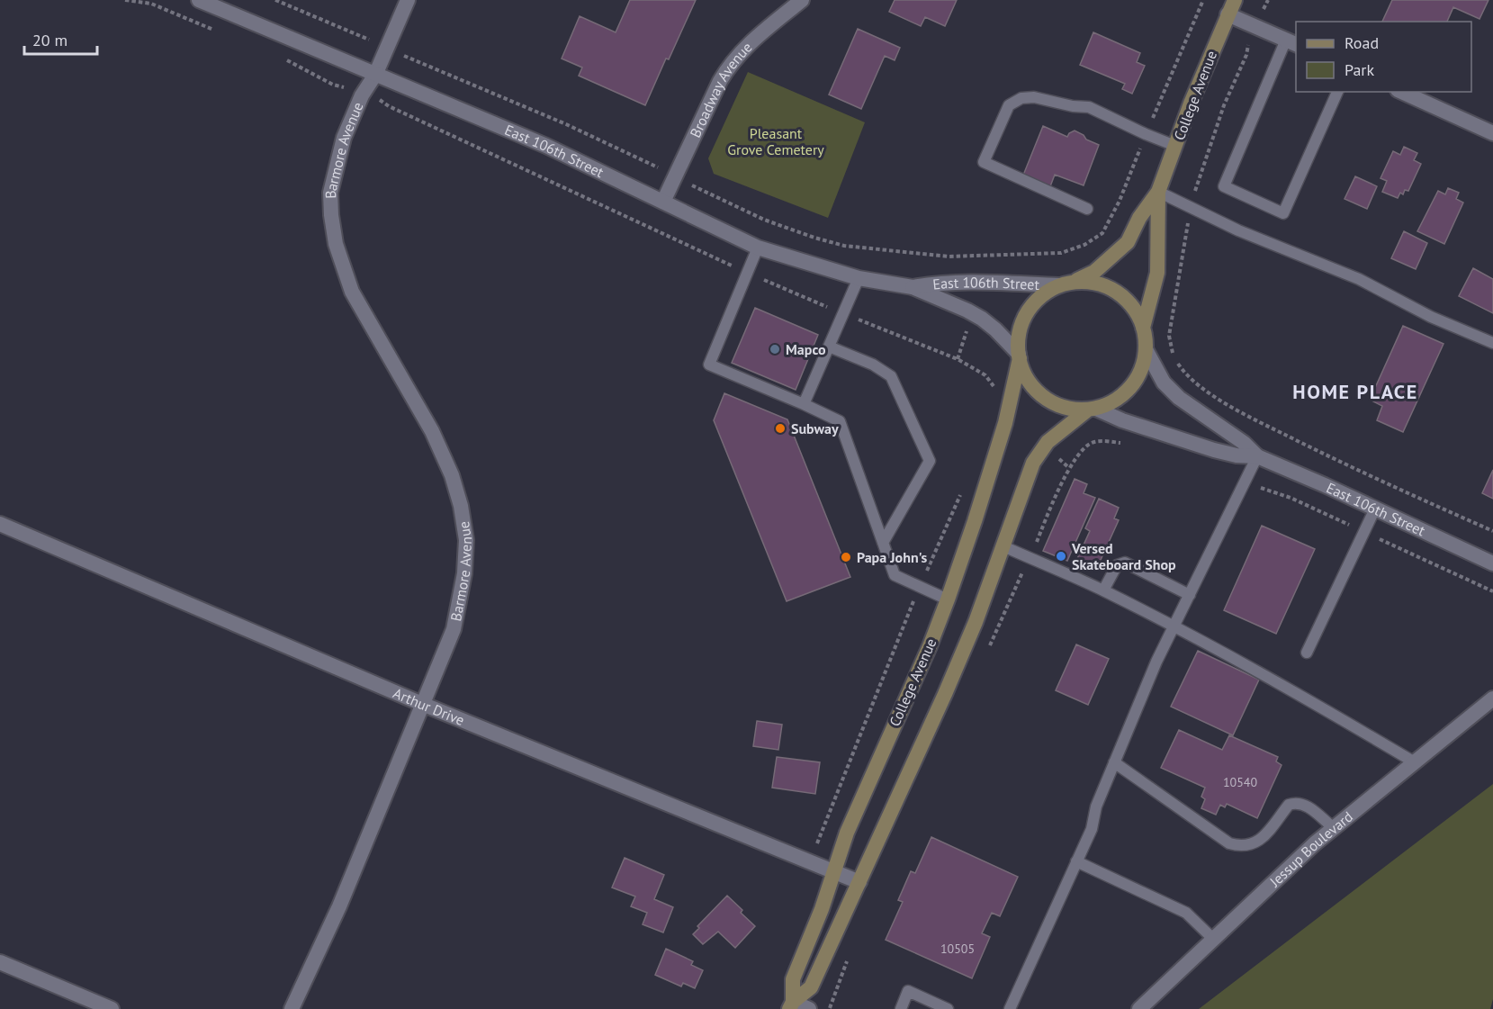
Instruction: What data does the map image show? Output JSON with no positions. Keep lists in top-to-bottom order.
{
  "streets": {
    "main road": ["College Avenue"],
    "street": [
      "Broadway Avenue",
      "East 106th Street",
      "Barmore Avenue",
      "Arthur Drive",
      "Jessup Boulevard"
    ]
  },
  "crossings": [
    ["Broadway Avenue", "East 106th Street"],
    ["College Avenue", "East 106th Street"],
    ["College Avenue", "Arthur Drive"],
    ["East 106th Street", "Barmore Avenue"],
    ["Barmore Avenue", "Arthur Drive"]
  ],
  "districts": ["HOME PLACE"],
  "parks": ["Pleasant Grove Cemetery"],
  "places": [
    "Mapco",
    "Subway",
    "Versed Skateboard Shop",
    "Papa John's"
  ],
  "house_numbers": ["10540", "10505"],
  "legend": ["Road", "Park"],
  "scale_bar": "20 m"
}
